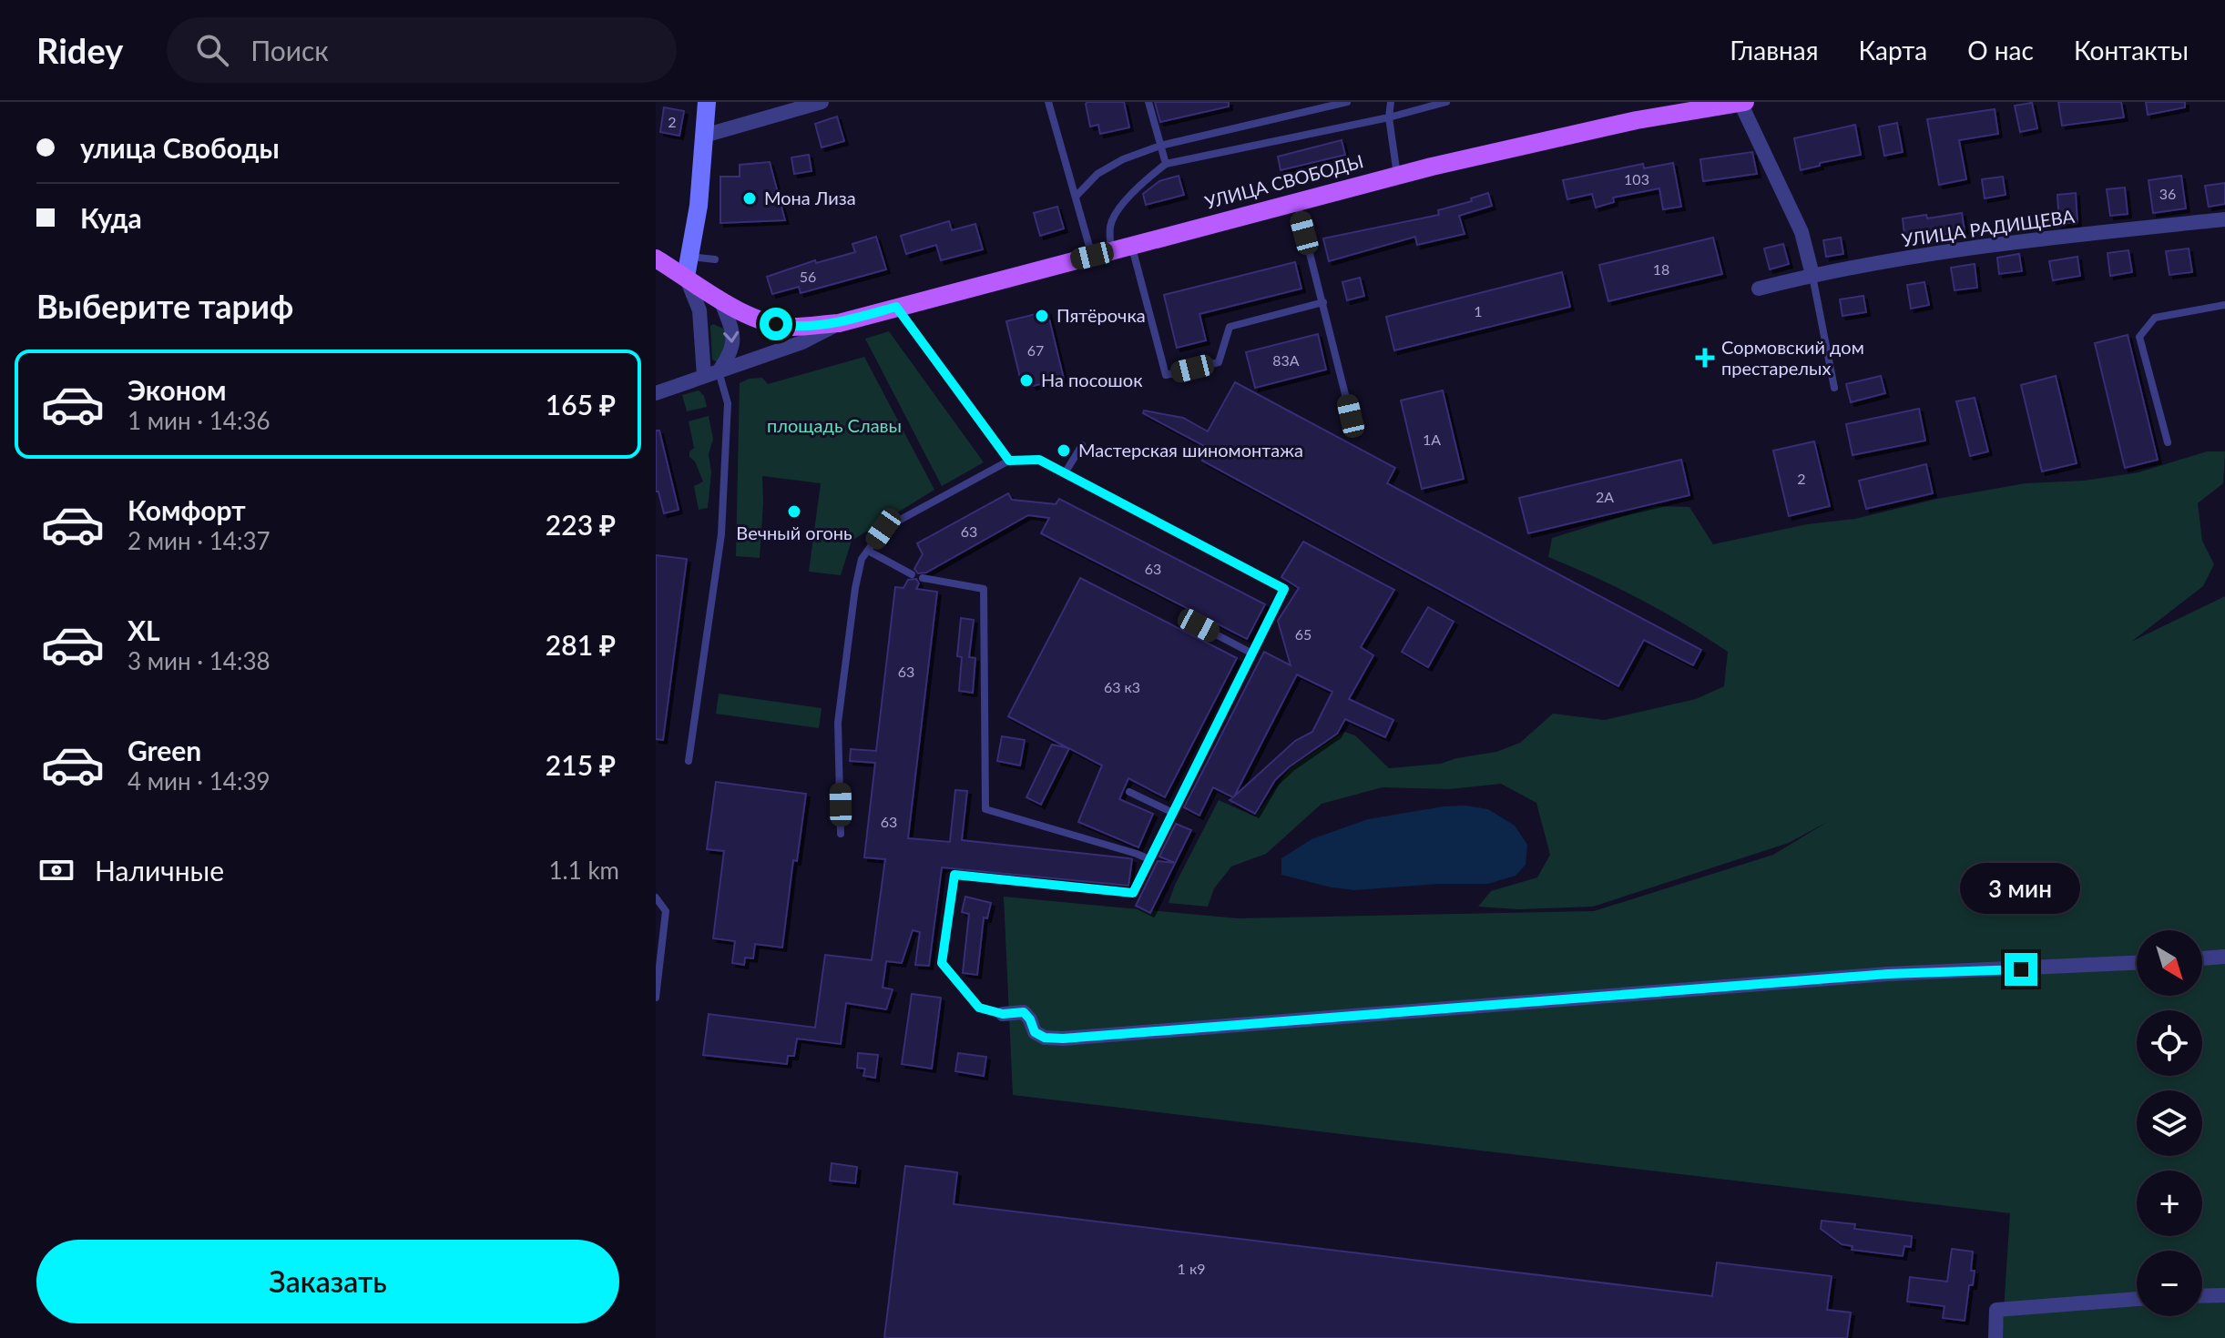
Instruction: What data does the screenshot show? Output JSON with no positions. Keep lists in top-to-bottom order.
{
  "streets": {
    "main road": ["УЛИЦА СВОБОДЫ"],
    "street": ["УЛИЦА РАДИЩЕВА"]
  },
  "parks": ["площадь Славы"],
  "places": {
    "other": [
      "Мона Лиза",
      "Пятёрочка",
      "На посошок",
      "Мастерская шиномонтажа",
      "Вечный огонь"
    ],
    "health": ["Сормовский дом престарелых"]
  },
  "house_numbers": [
    "2",
    "103",
    "36",
    "18",
    "56",
    "1",
    "67",
    "83А",
    "1А",
    "2",
    "2А",
    "63",
    "63",
    "65",
    "63",
    "63 к3",
    "63",
    "1 к9"
  ],
  "north": "bottom right",
  "page": {
    "header": "Ridey",
    "search": "Поиск",
    "nav": [
      "Главная",
      "Карта",
      "О нас",
      "Контакты"
    ],
    "banner": ["улица Свободы", "Куда"],
    "heading": "Выберите тариф",
    "list": [
      {
        "name": "Эконом",
        "note": "1 мин · 14:36",
        "value": "165 ₽"
      },
      {
        "name": "Комфорт",
        "note": "2 мин · 14:37",
        "value": "223 ₽"
      },
      {
        "name": "XL",
        "note": "3 мин · 14:38",
        "value": "281 ₽"
      },
      {
        "name": "Green",
        "note": "4 мин · 14:39",
        "value": "215 ₽"
      }
    ],
    "pay": ["Наличные", "1.1 km"],
    "bubble": "3 мин",
    "map_buttons": ["+", "−"],
    "buttons": "Заказать"
  }
}
